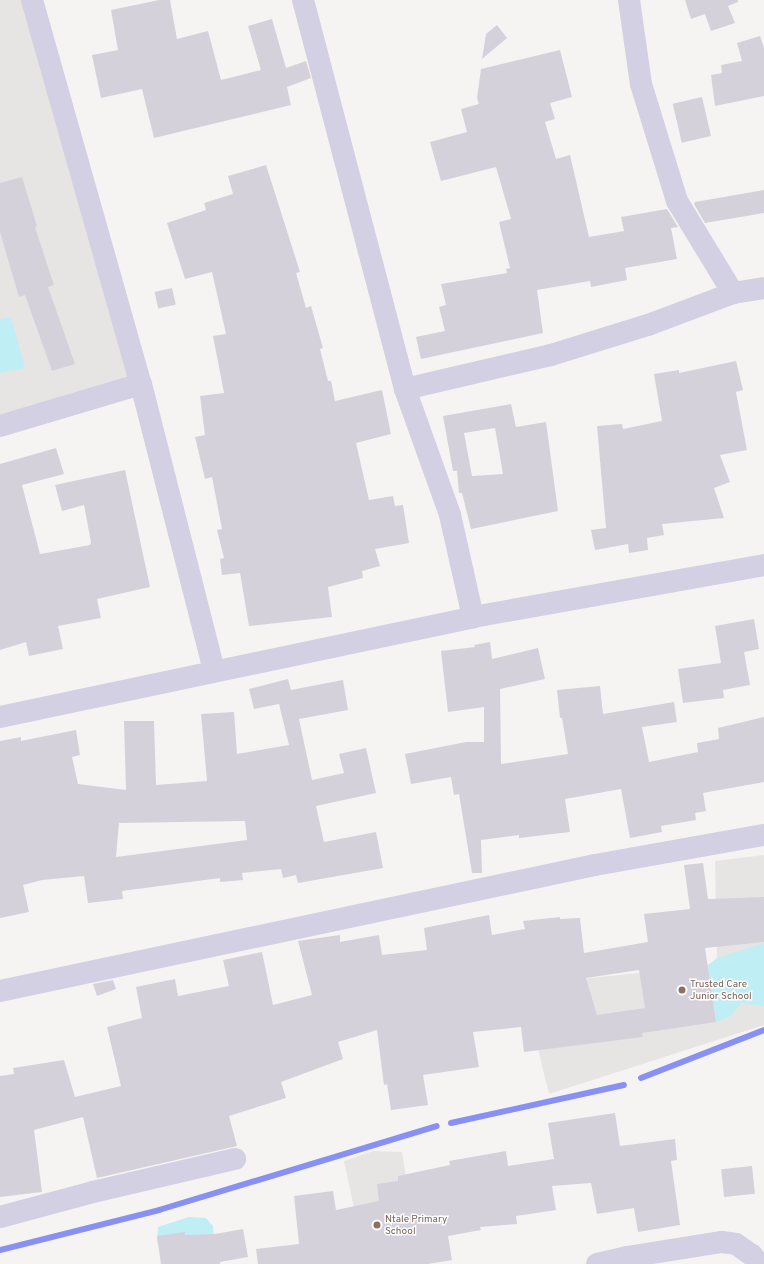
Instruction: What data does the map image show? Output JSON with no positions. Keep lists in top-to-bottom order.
{
  "places": ["Trusted Care Junior School", "Ntale Primary School"]
}
